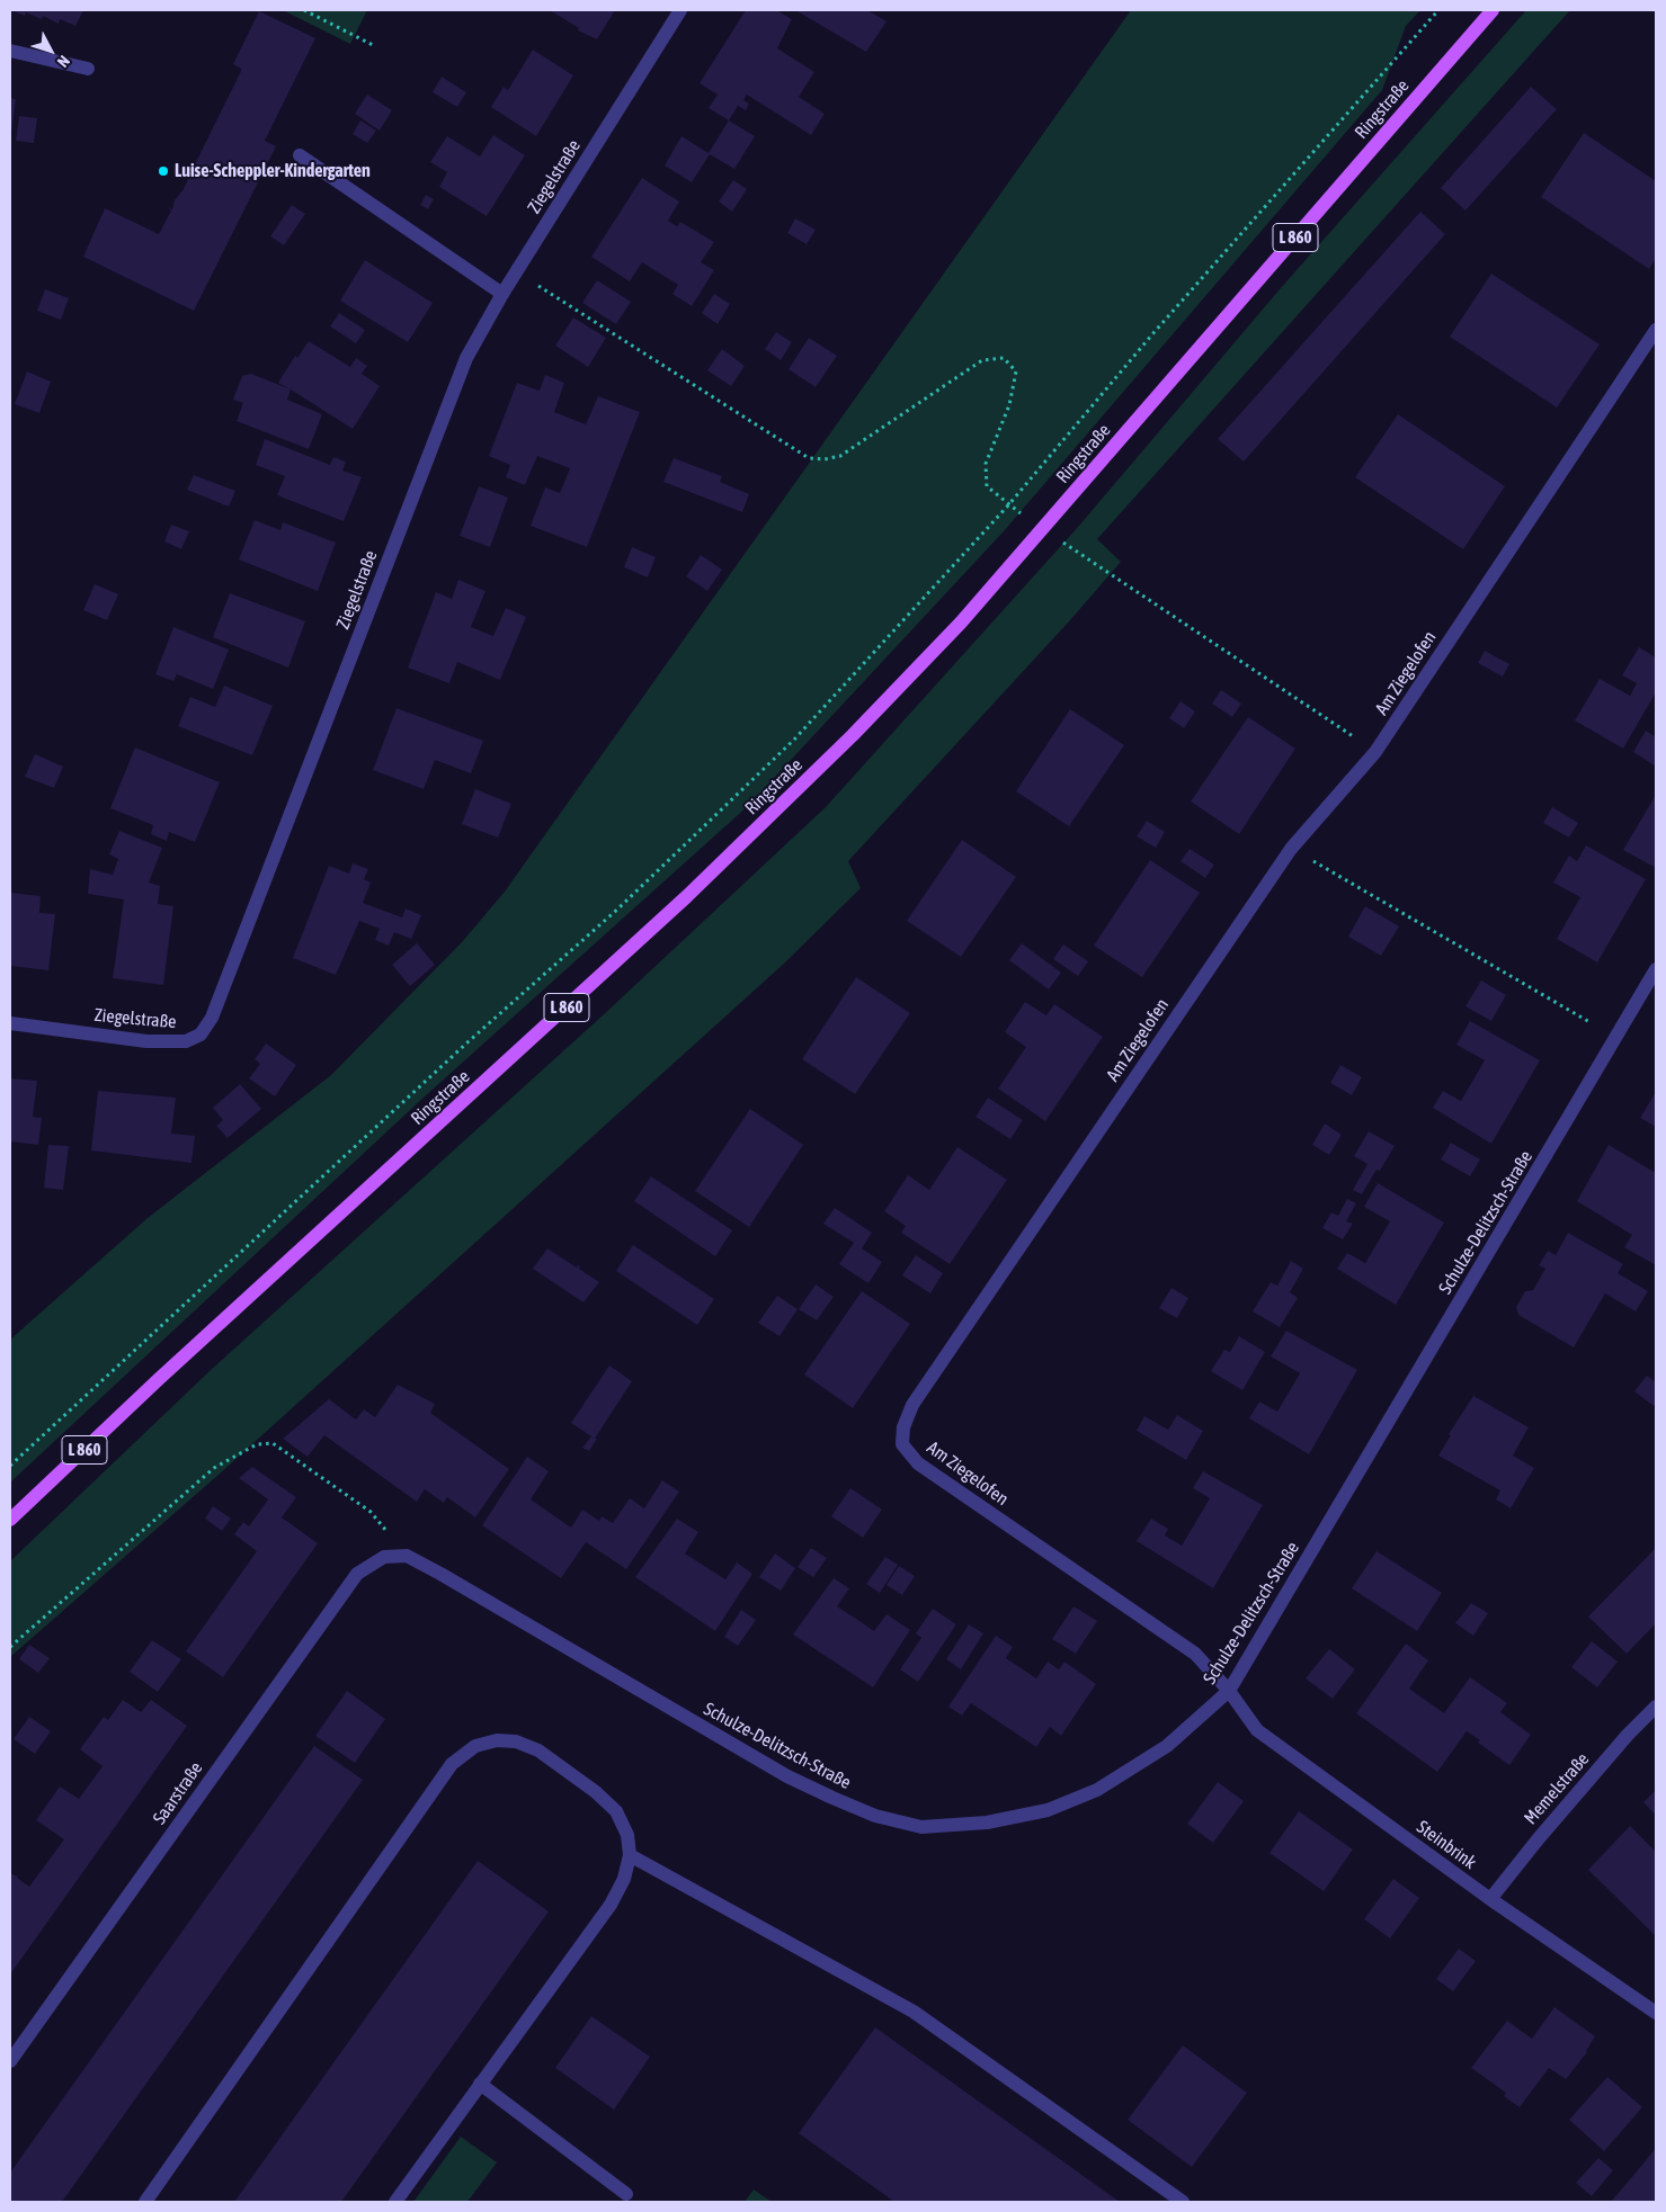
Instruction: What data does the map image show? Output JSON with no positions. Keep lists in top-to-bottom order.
{
  "streets": {
    "main road": ["Ringstraße", "L 860"],
    "street": [
      "Ziegelstraße",
      "Am Ziegelofen",
      "Schulze-Delitzsch-Straße",
      "Memelstraße",
      "Saarstraße",
      "Steinbrink"
    ]
  },
  "crossings": [
    ["Am Ziegelofen", "Schulze-Delitzsch-Straße"],
    ["Am Ziegelofen", "Steinbrink"],
    ["Schulze-Delitzsch-Straße", "Saarstraße"],
    ["Schulze-Delitzsch-Straße", "Steinbrink"],
    ["Memelstraße", "Steinbrink"]
  ],
  "places": ["Luise-Scheppler-Kindergarten"],
  "north": "bottom right"
}
